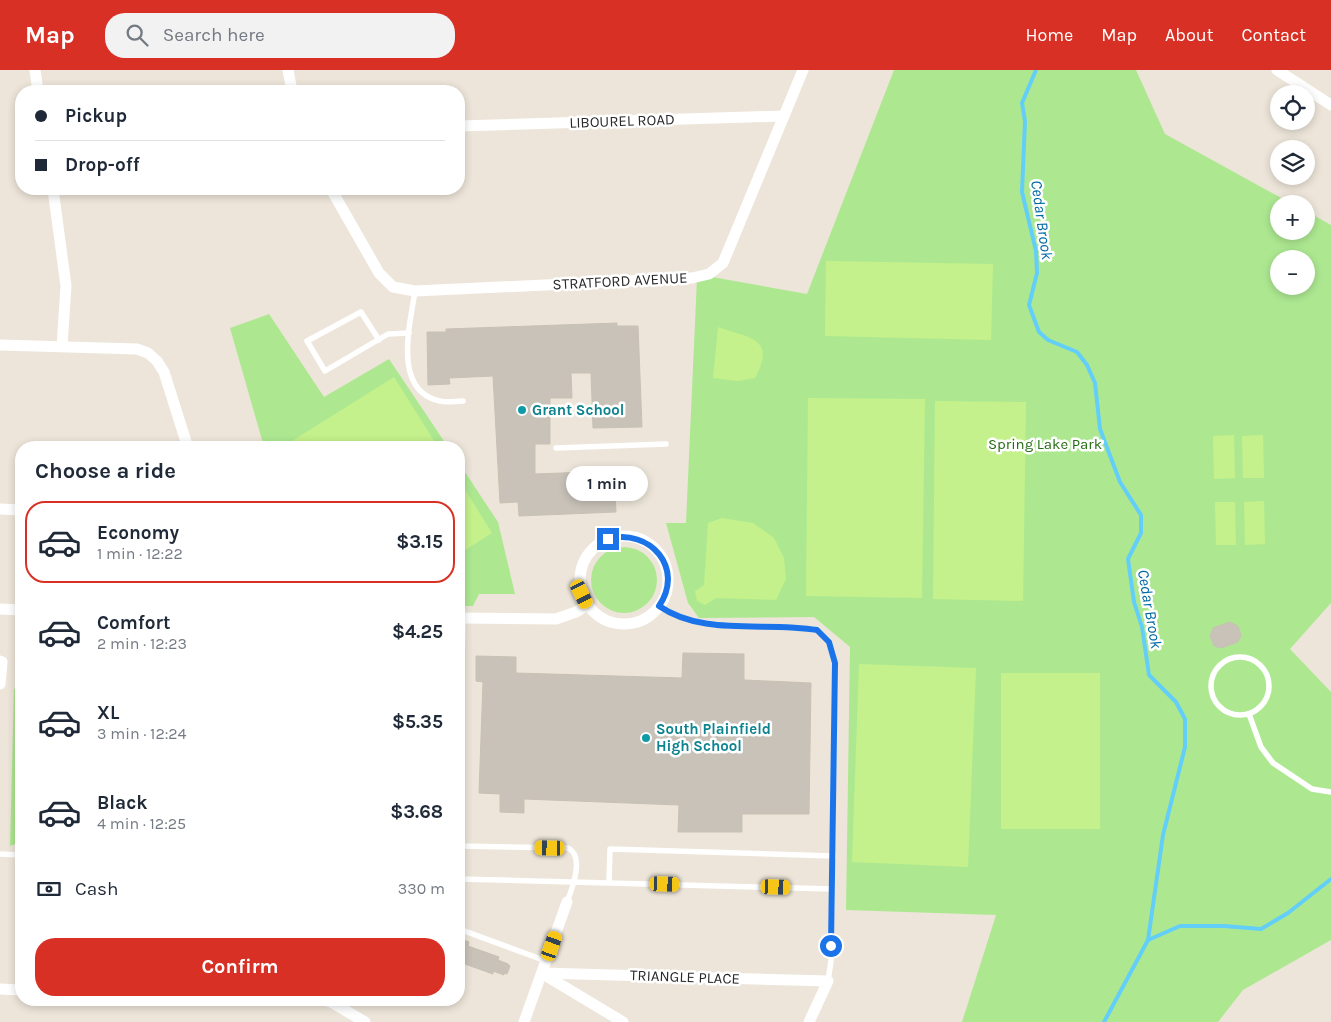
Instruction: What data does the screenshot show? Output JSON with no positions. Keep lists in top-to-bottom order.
{
  "streets": {
    "street": ["LIBOUREL ROAD", "STRATFORD AVENUE", "TRIANGLE PLACE"]
  },
  "crossings": [
    ["LIBOUREL ROAD", "STRATFORD AVENUE"]
  ],
  "water": ["Cedar Brook"],
  "parks": ["Spring Lake Park"],
  "places": ["Grant School", "South Plainfield High School"],
  "page": {
    "header": "Map",
    "search": "Search here",
    "nav": [
      "Home",
      "Map",
      "About",
      "Contact"
    ],
    "map_buttons": ["+", "−"],
    "banner": ["Pickup", "Drop-off"],
    "heading": "Choose a ride",
    "bubble": "1 min",
    "list": [
      {
        "name": "Economy",
        "note": "1 min · 12:22",
        "value": "$3.15"
      },
      {
        "name": "Comfort",
        "note": "2 min · 12:23",
        "value": "$4.25"
      },
      {
        "name": "XL",
        "note": "3 min · 12:24",
        "value": "$5.35"
      },
      {
        "name": "Black",
        "note": "4 min · 12:25",
        "value": "$3.68"
      }
    ],
    "pay": ["Cash", "330 m"],
    "buttons": "Confirm"
  }
}
